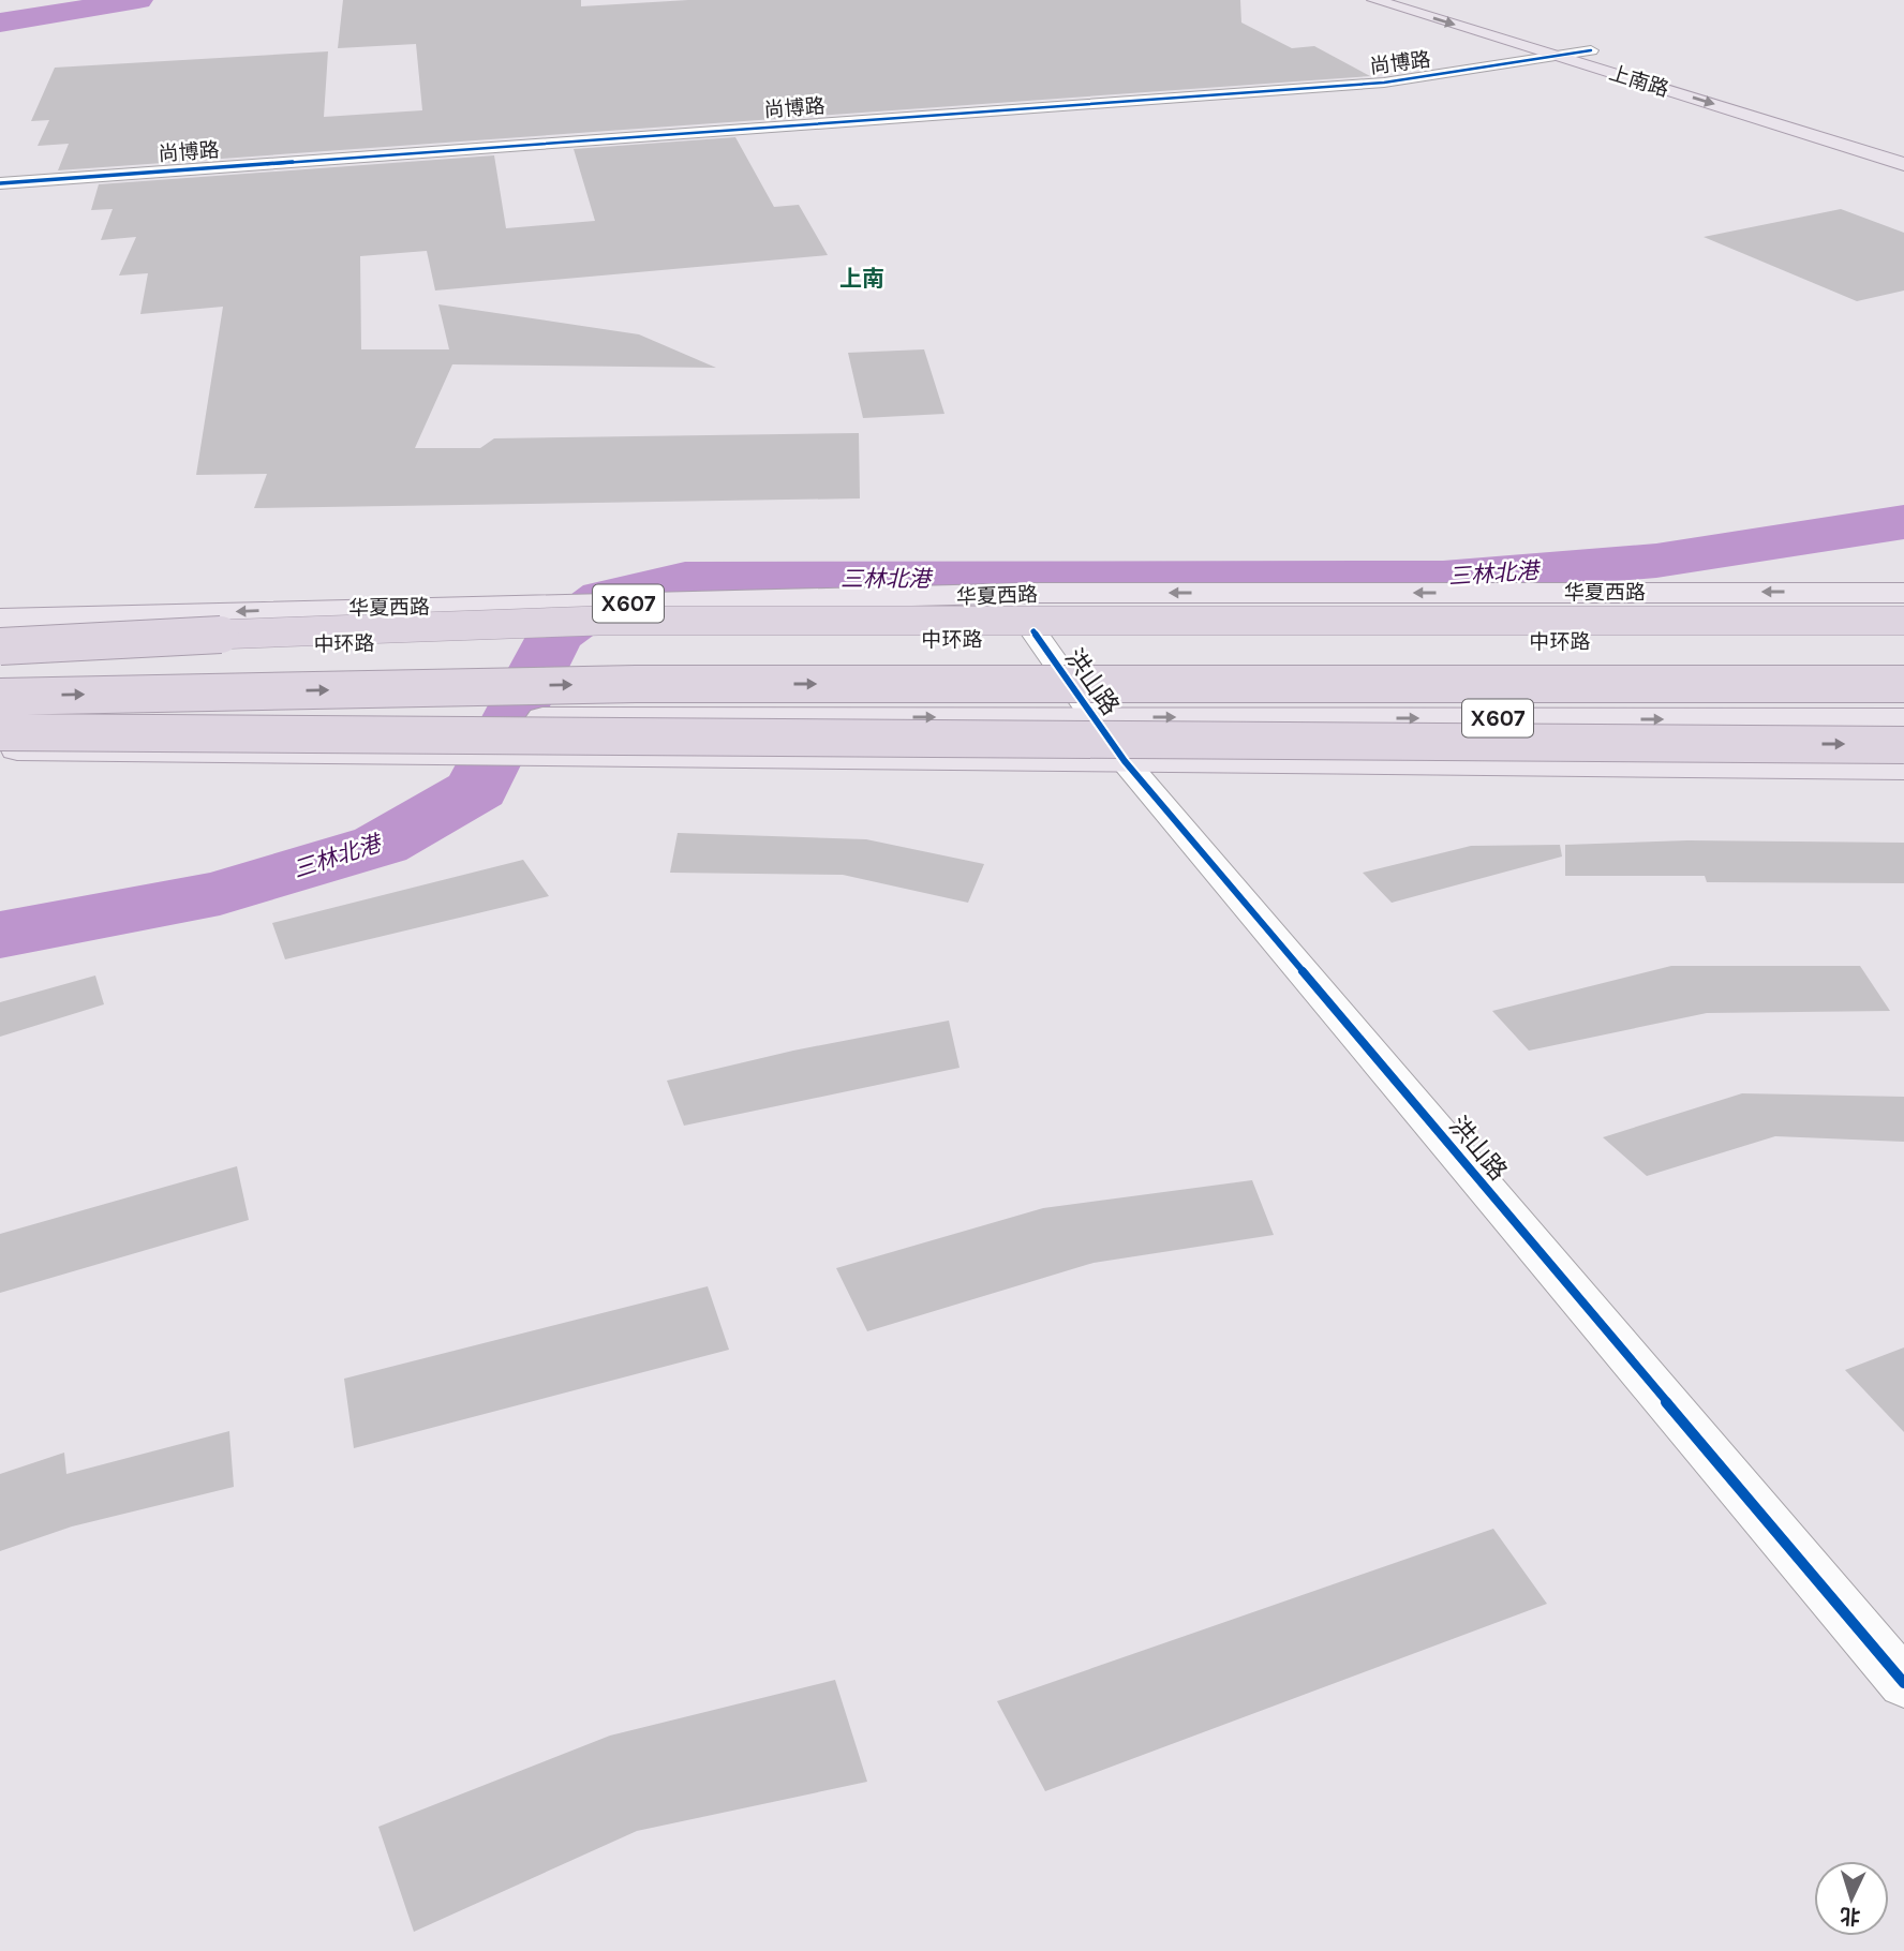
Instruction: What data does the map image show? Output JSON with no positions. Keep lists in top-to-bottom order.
{
  "streets": {
    "highway": ["中环路"],
    "main road": ["上南路", "华夏西路", "X607"],
    "street": ["尚博路", "洪山路"]
  },
  "crossings": [
    ["尚博路", "上南路"],
    ["华夏西路", "洪山路"],
    ["X607", "洪山路"]
  ],
  "districts": ["上南"],
  "water": ["三林北港"],
  "north": "bottom"
}
